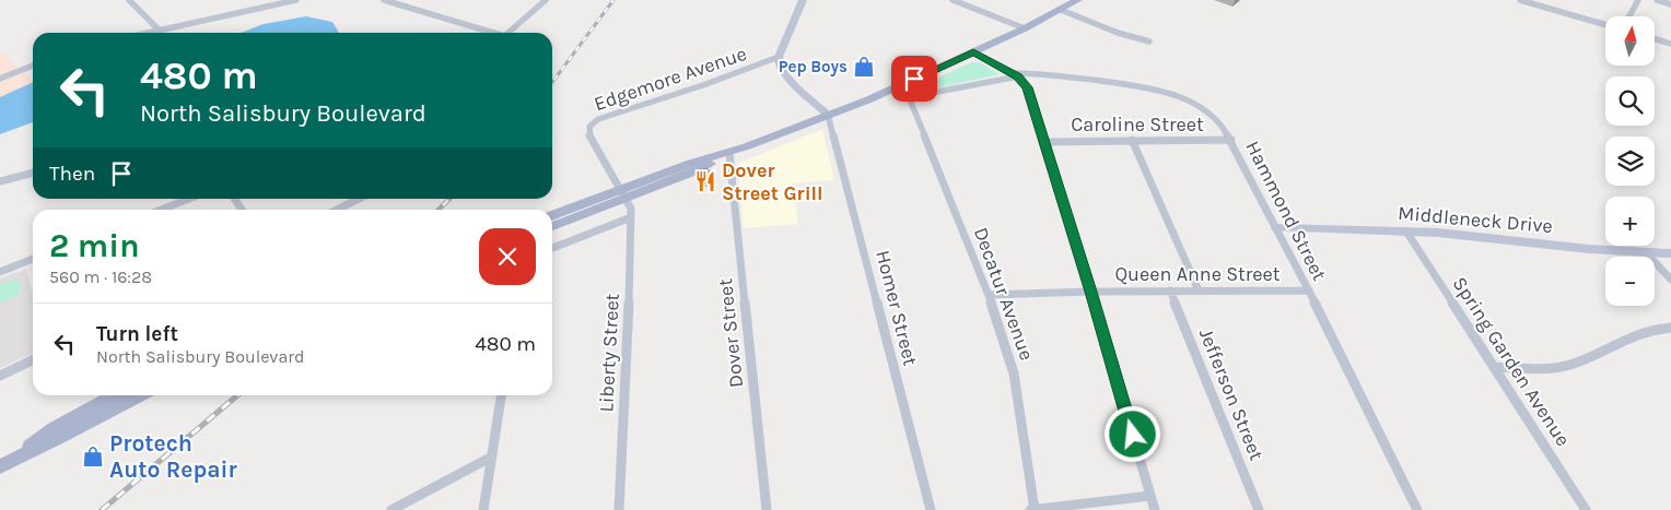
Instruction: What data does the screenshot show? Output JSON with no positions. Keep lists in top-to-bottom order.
{
  "streets": {
    "street": [
      "Edgemore Avenue",
      "Caroline Street",
      "Hammond Street",
      "Middleneck Drive",
      "Queen Anne Street",
      "Decatur Avenue",
      "Homer Street",
      "Dover Street",
      "Liberty Street",
      "Spring Garden Avenue",
      "Jefferson Street"
    ]
  },
  "crossings": [
    ["Edgemore Avenue", "Liberty Street"],
    ["Caroline Street", "Hammond Street"],
    ["Hammond Street", "Middleneck Drive"],
    ["Hammond Street", "Queen Anne Street"],
    ["Hammond Street", "Decatur Avenue"],
    ["Middleneck Drive", "Spring Garden Avenue"],
    ["Queen Anne Street", "Decatur Avenue"],
    ["Queen Anne Street", "Jefferson Street"]
  ],
  "places": {
    "shop": ["Pep Boys", "Protech Auto Repair"],
    "restaurant": ["Dover Street Grill"]
  },
  "north": "top",
  "page": {
    "map_buttons": ["+", "−"],
    "turn": ["480 m", "North Salisbury Boulevard"],
    "then": "Then",
    "heading": ["2 min", "560 m · 16:28"],
    "list": [
      {
        "name": "Turn left",
        "note": "North Salisbury Boulevard",
        "value": "480 m"
      }
    ]
  }
}
